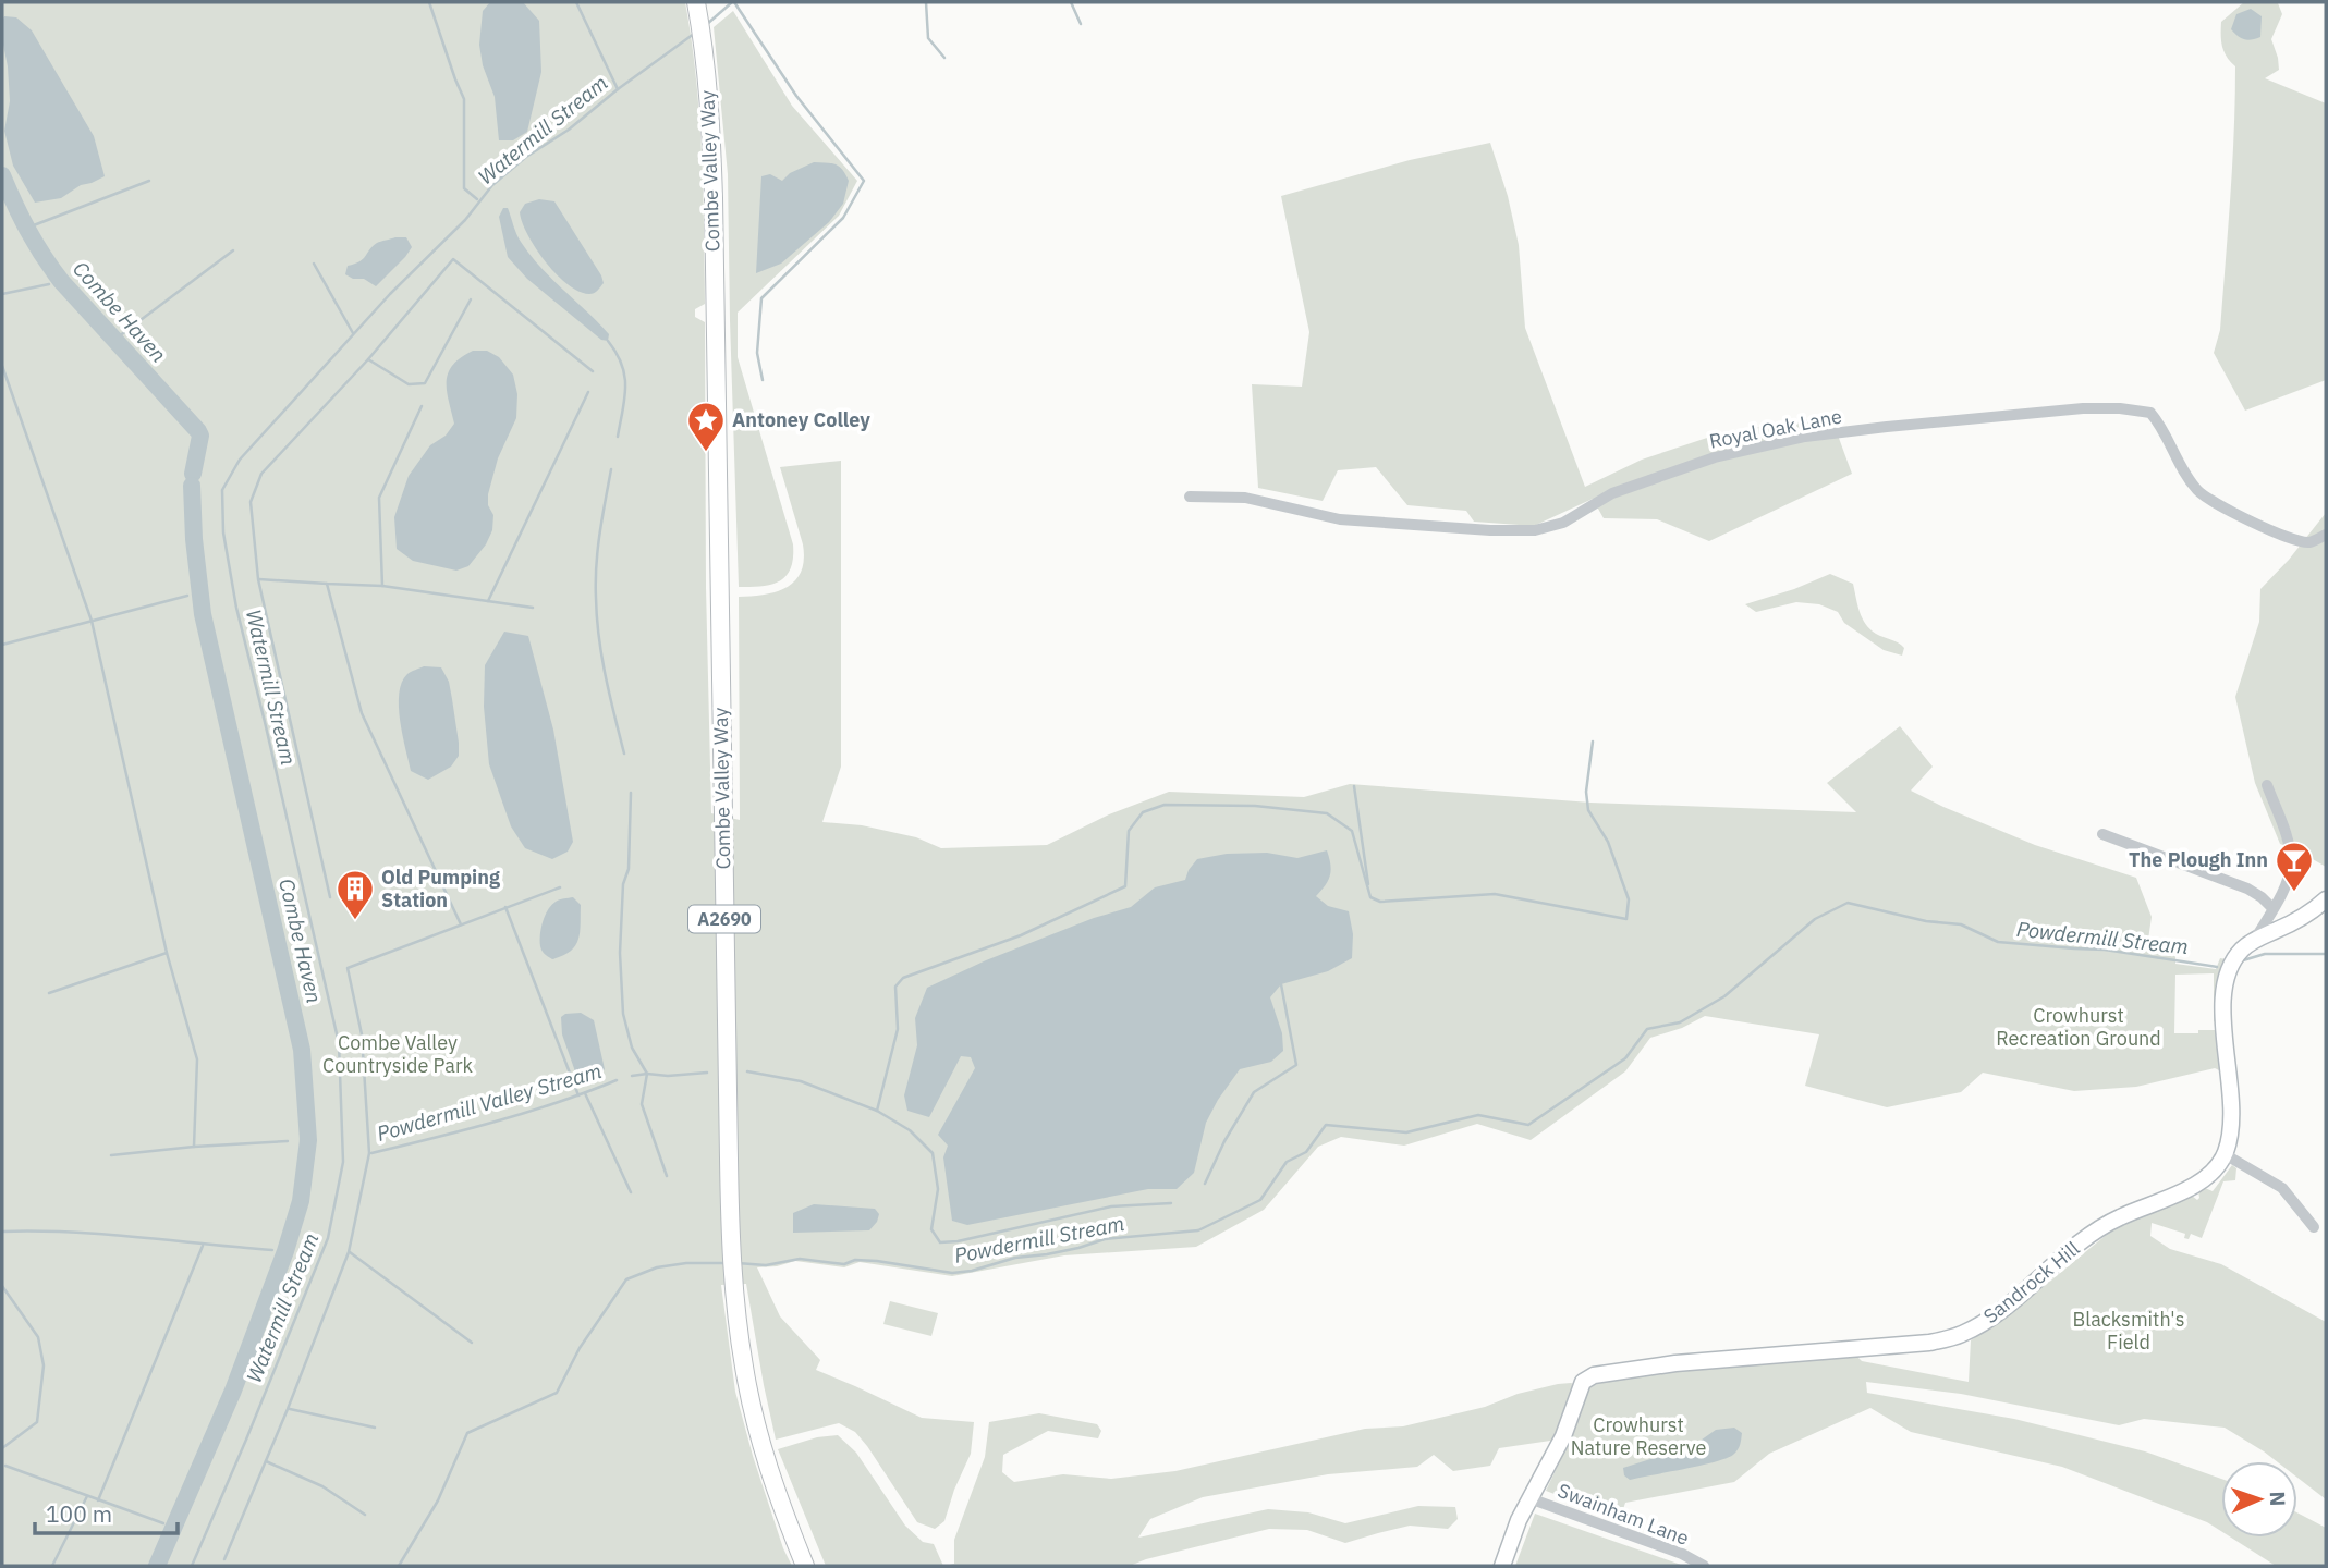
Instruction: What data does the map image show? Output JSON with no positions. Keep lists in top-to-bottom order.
{
  "streets": {
    "main road": ["Combe Valley Way", "A2690"],
    "street": ["Royal Oak Lane", "Sandrock Hill", "Swainham Lane"]
  },
  "crossings": [
    ["Sandrock Hill", "Swainham Lane"]
  ],
  "water": [
    "Watermill Stream",
    "Combe Haven",
    "Powdermill Stream",
    "Powdermill Valley Stream"
  ],
  "parks": [
    "Crowhurst Recreation Ground",
    "Combe Valley Countryside Park",
    "Blacksmith's Field",
    "Crowhurst Nature Reserve"
  ],
  "places": {
    "place": ["Antoney Colley"],
    "bar": ["The Plough Inn"],
    "building": ["Old Pumping Station"]
  },
  "scale_bar": "100 m",
  "north": "right"
}
